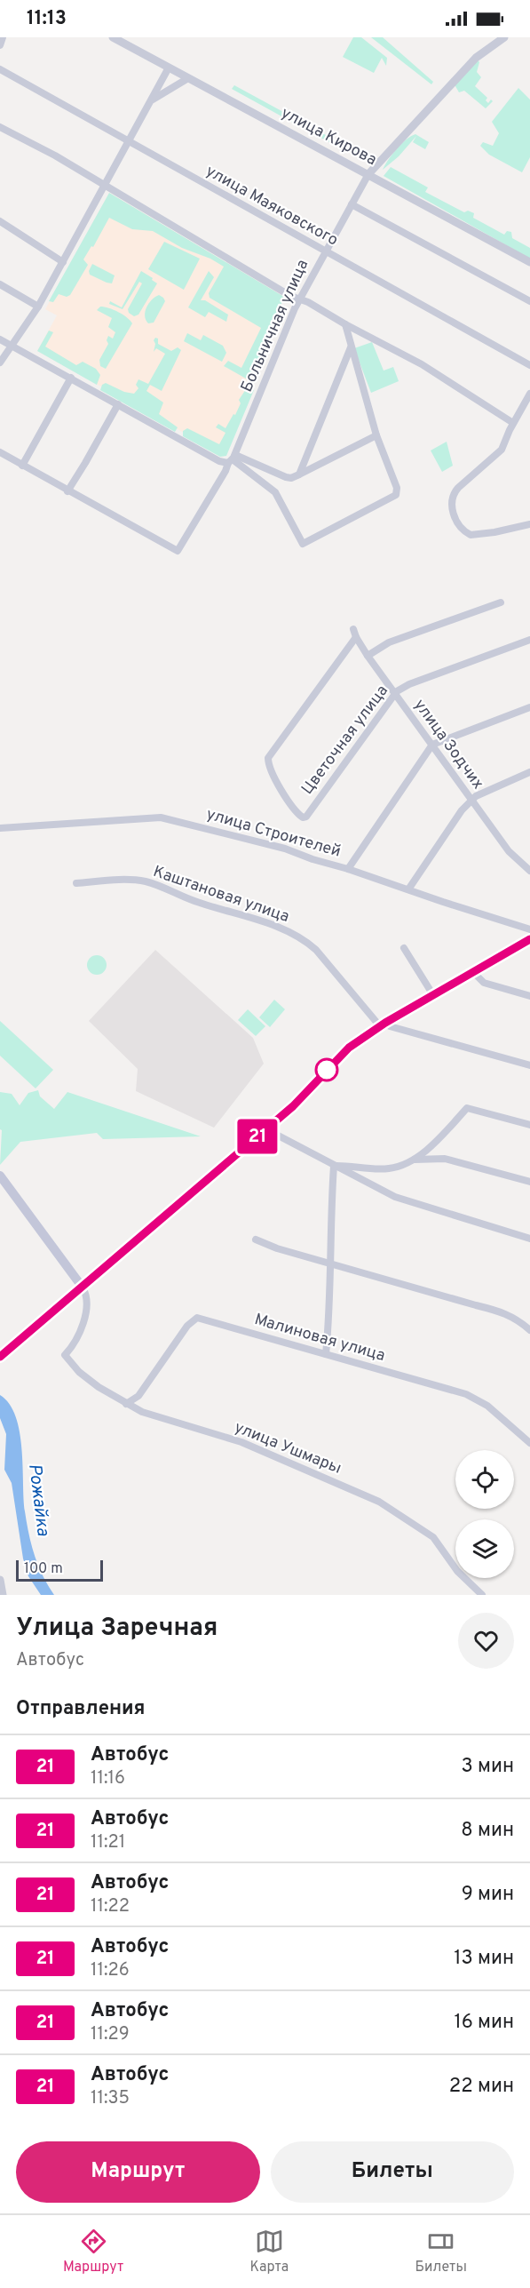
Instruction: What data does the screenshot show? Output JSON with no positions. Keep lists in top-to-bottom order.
{
  "streets": {
    "street": [
      "улица Кирова",
      "улица Маяковского",
      "Больничная улица",
      "Цветочная улица",
      "улица Зодчих",
      "улица Строителей",
      "Каштановая улица",
      "Малиновая улица",
      "улица Ушмары"
    ]
  },
  "crossings": [
    ["улица Кирова", "Больничная улица"],
    ["улица Маяковского", "Больничная улица"],
    ["Цветочная улица", "улица Зодчих"],
    ["Малиновая улица", "улица Ушмары"]
  ],
  "water": ["Рожайка"],
  "lines": ["bus line 21"],
  "scale_bar": "100 m",
  "page": {
    "status": "11:13",
    "on_map": "21",
    "scale": "100 m",
    "heading": [
      ["Улица Заречная", "Автобус"],
      "Отправления"
    ],
    "list": [
      {
        "mark": "21",
        "name": "Автобус",
        "note": "11:16",
        "value": "3 мин"
      },
      {
        "mark": "21",
        "name": "Автобус",
        "note": "11:21",
        "value": "8 мин"
      },
      {
        "mark": "21",
        "name": "Автобус",
        "note": "11:22",
        "value": "9 мин"
      },
      {
        "mark": "21",
        "name": "Автобус",
        "note": "11:26",
        "value": "13 мин"
      },
      {
        "mark": "21",
        "name": "Автобус",
        "note": "11:29",
        "value": "16 мин"
      },
      {
        "mark": "21",
        "name": "Автобус",
        "note": "11:35",
        "value": "22 мин"
      }
    ],
    "buttons": ["Маршрут", "Билеты"],
    "tabs": ["Маршрут", "Карта", "Билеты"]
  }
}
